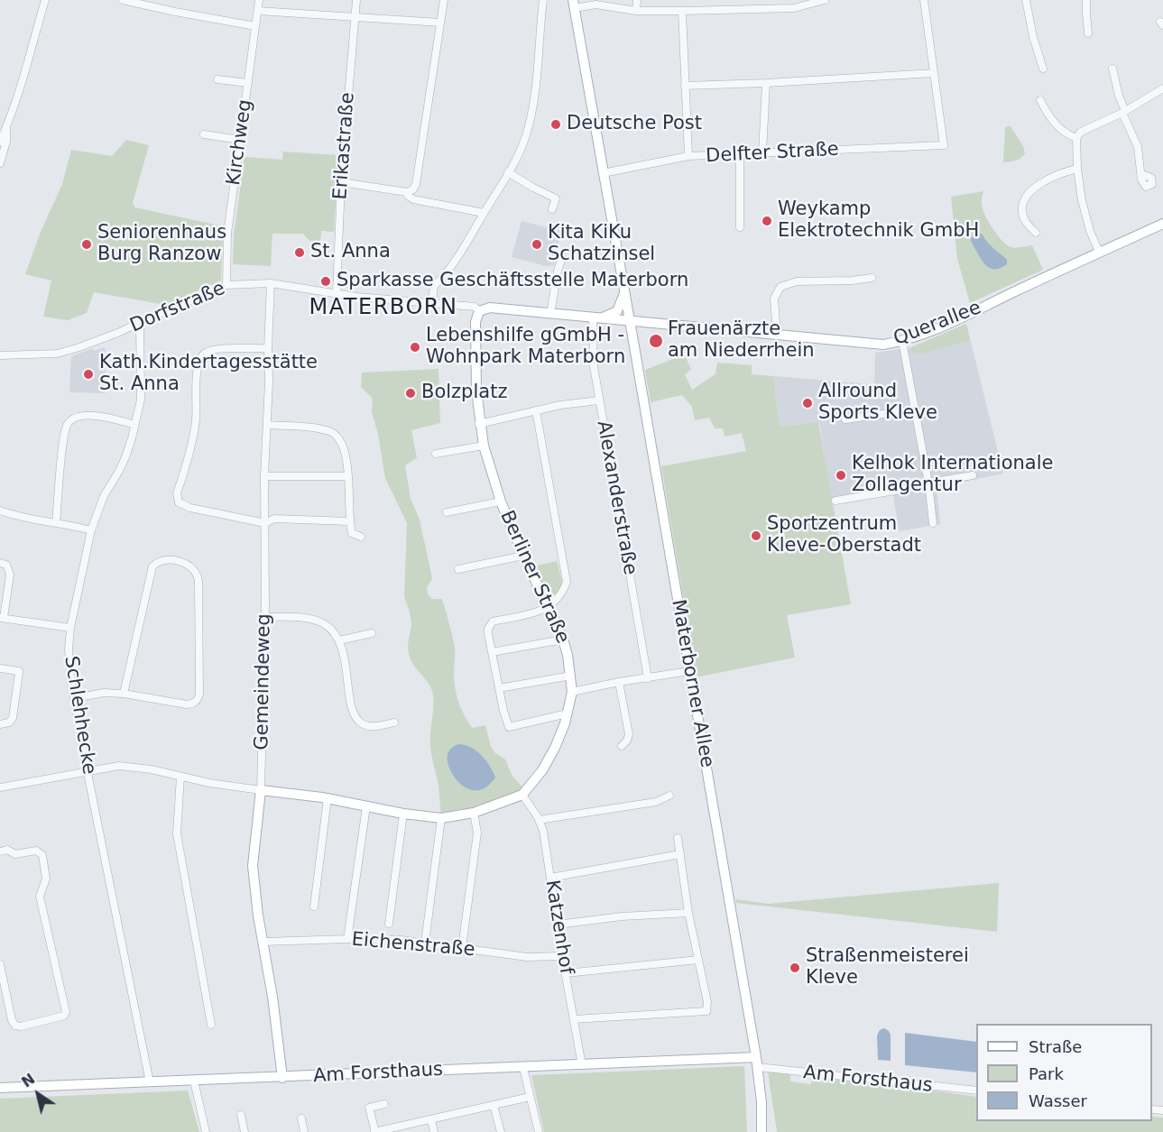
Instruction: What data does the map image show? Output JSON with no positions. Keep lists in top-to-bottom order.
{
  "streets": {
    "street": [
      "Kirchweg",
      "Erikastraße",
      "Delfter Straße",
      "Dorfstraße",
      "Querallee",
      "Alexanderstraße",
      "Berliner Straße",
      "Gemeindeweg",
      "Materborner Allee",
      "Schlehhecke",
      "Katzenhof",
      "Eichenstraße",
      "Am Forsthaus"
    ]
  },
  "crossings": [
    ["Kirchweg", "Dorfstraße"],
    ["Erikastraße", "Dorfstraße"],
    ["Delfter Straße", "Materborner Allee"],
    ["Dorfstraße", "Querallee"],
    ["Dorfstraße", "Alexanderstraße"],
    ["Dorfstraße", "Berliner Straße"],
    ["Dorfstraße", "Gemeindeweg"],
    ["Dorfstraße", "Materborner Allee"],
    ["Dorfstraße", "Schlehhecke"],
    ["Querallee", "Materborner Allee"],
    ["Berliner Straße", "Katzenhof"],
    ["Gemeindeweg", "Eichenstraße"],
    ["Gemeindeweg", "Am Forsthaus"],
    ["Materborner Allee", "Am Forsthaus"],
    ["Schlehhecke", "Am Forsthaus"],
    ["Katzenhof", "Eichenstraße"],
    ["Katzenhof", "Am Forsthaus"]
  ],
  "districts": ["MATERBORN"],
  "places": [
    "Deutsche Post",
    "Weykamp Elektrotechnik GmbH",
    "Seniorenhaus Burg Ranzow",
    "Kita KiKu Schatzinsel",
    "St. Anna",
    "Sparkasse Geschäftsstelle Materborn",
    "Frauenärzte am Niederrhein",
    "Lebenshilfe gGmbH - Wohnpark Materborn",
    "Kath.Kindertagesstätte St. Anna",
    "Bolzplatz",
    "Allround Sports Kleve",
    "Kelhok Internationale Zollagentur",
    "Sportzentrum Kleve-Oberstadt",
    "Straßenmeisterei Kleve"
  ],
  "legend": ["Straße", "Park", "Wasser"],
  "north": "top left"
}
